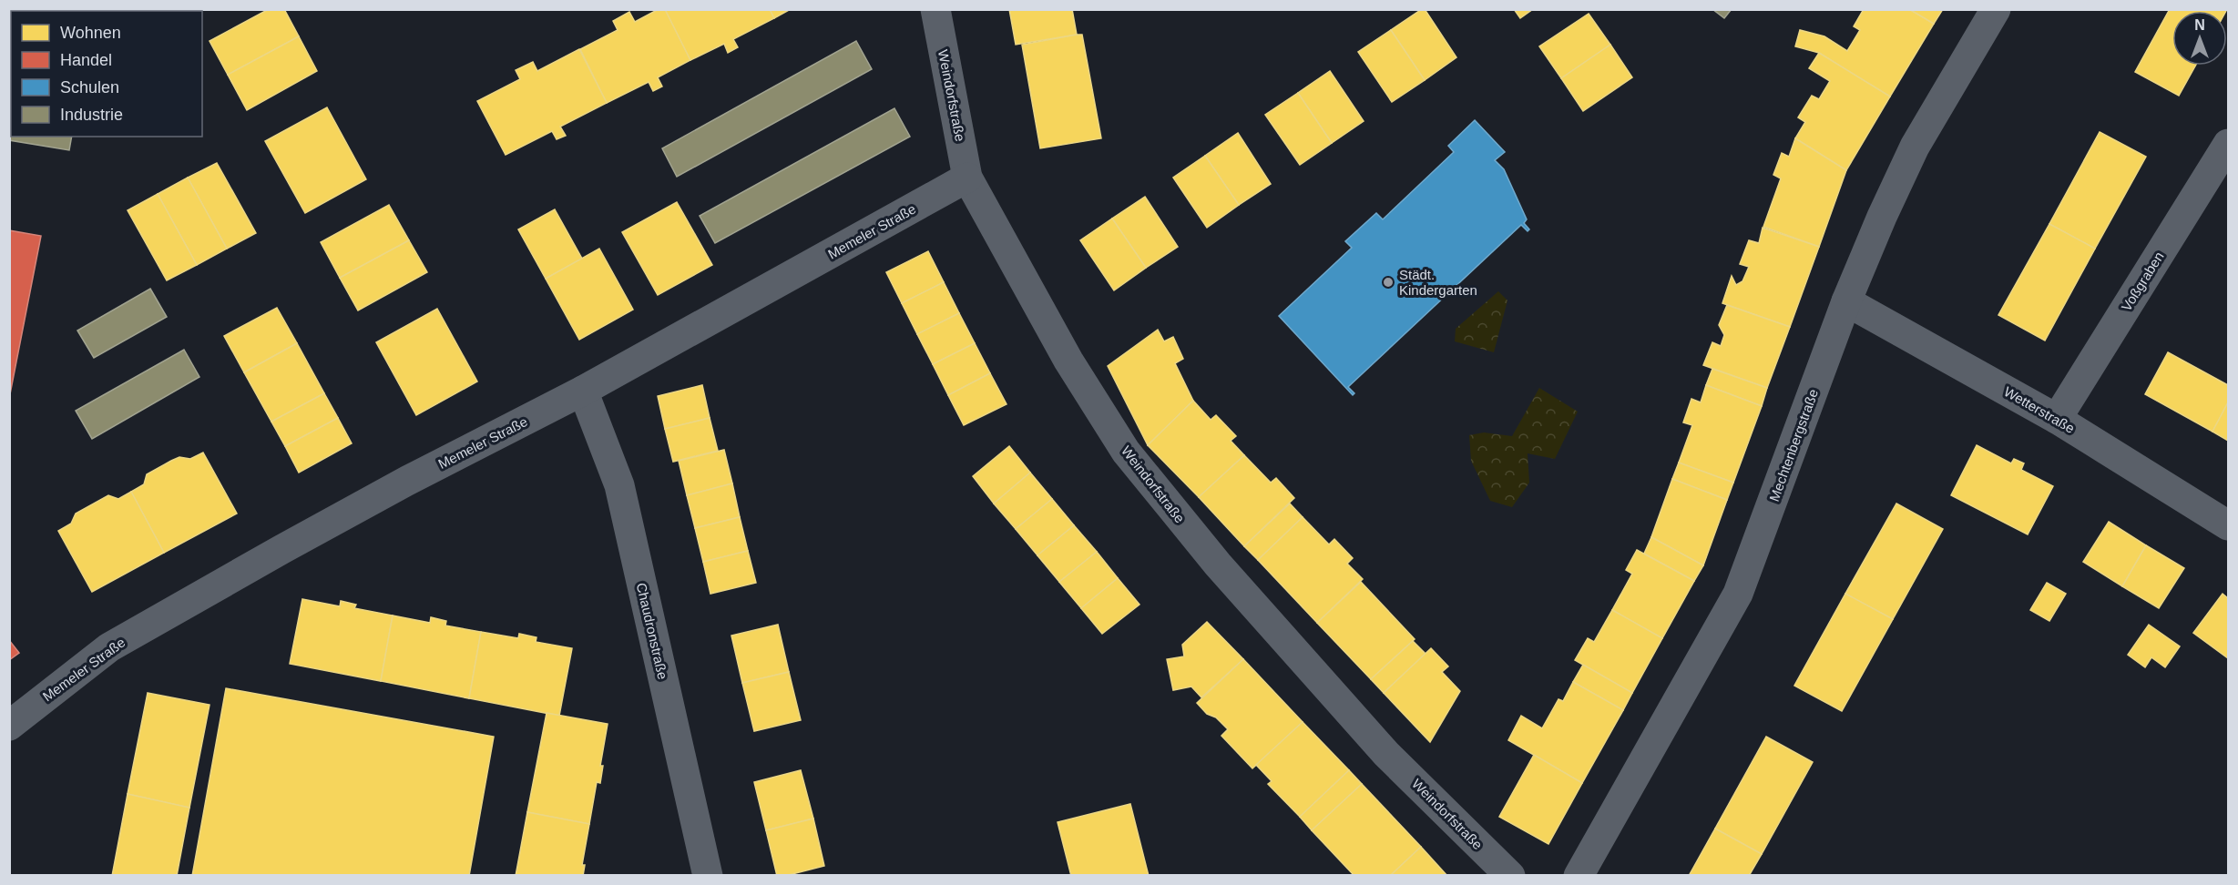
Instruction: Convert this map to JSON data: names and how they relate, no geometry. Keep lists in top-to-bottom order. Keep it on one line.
{"streets":{"street":["Weindorfstraße","Memeler Straße","Voßgraben","Wetterstraße","Mechtenbergstraße","Chaudronstraße"]},"crossings":[["Weindorfstraße","Memeler Straße"],["Memeler Straße","Chaudronstraße"],["Voßgraben","Wetterstraße"],["Wetterstraße","Mechtenbergstraße"]],"places":["Städt. Kindergarten"],"legend":["Wohnen","Handel","Schulen","Industrie"],"north":"top"}
